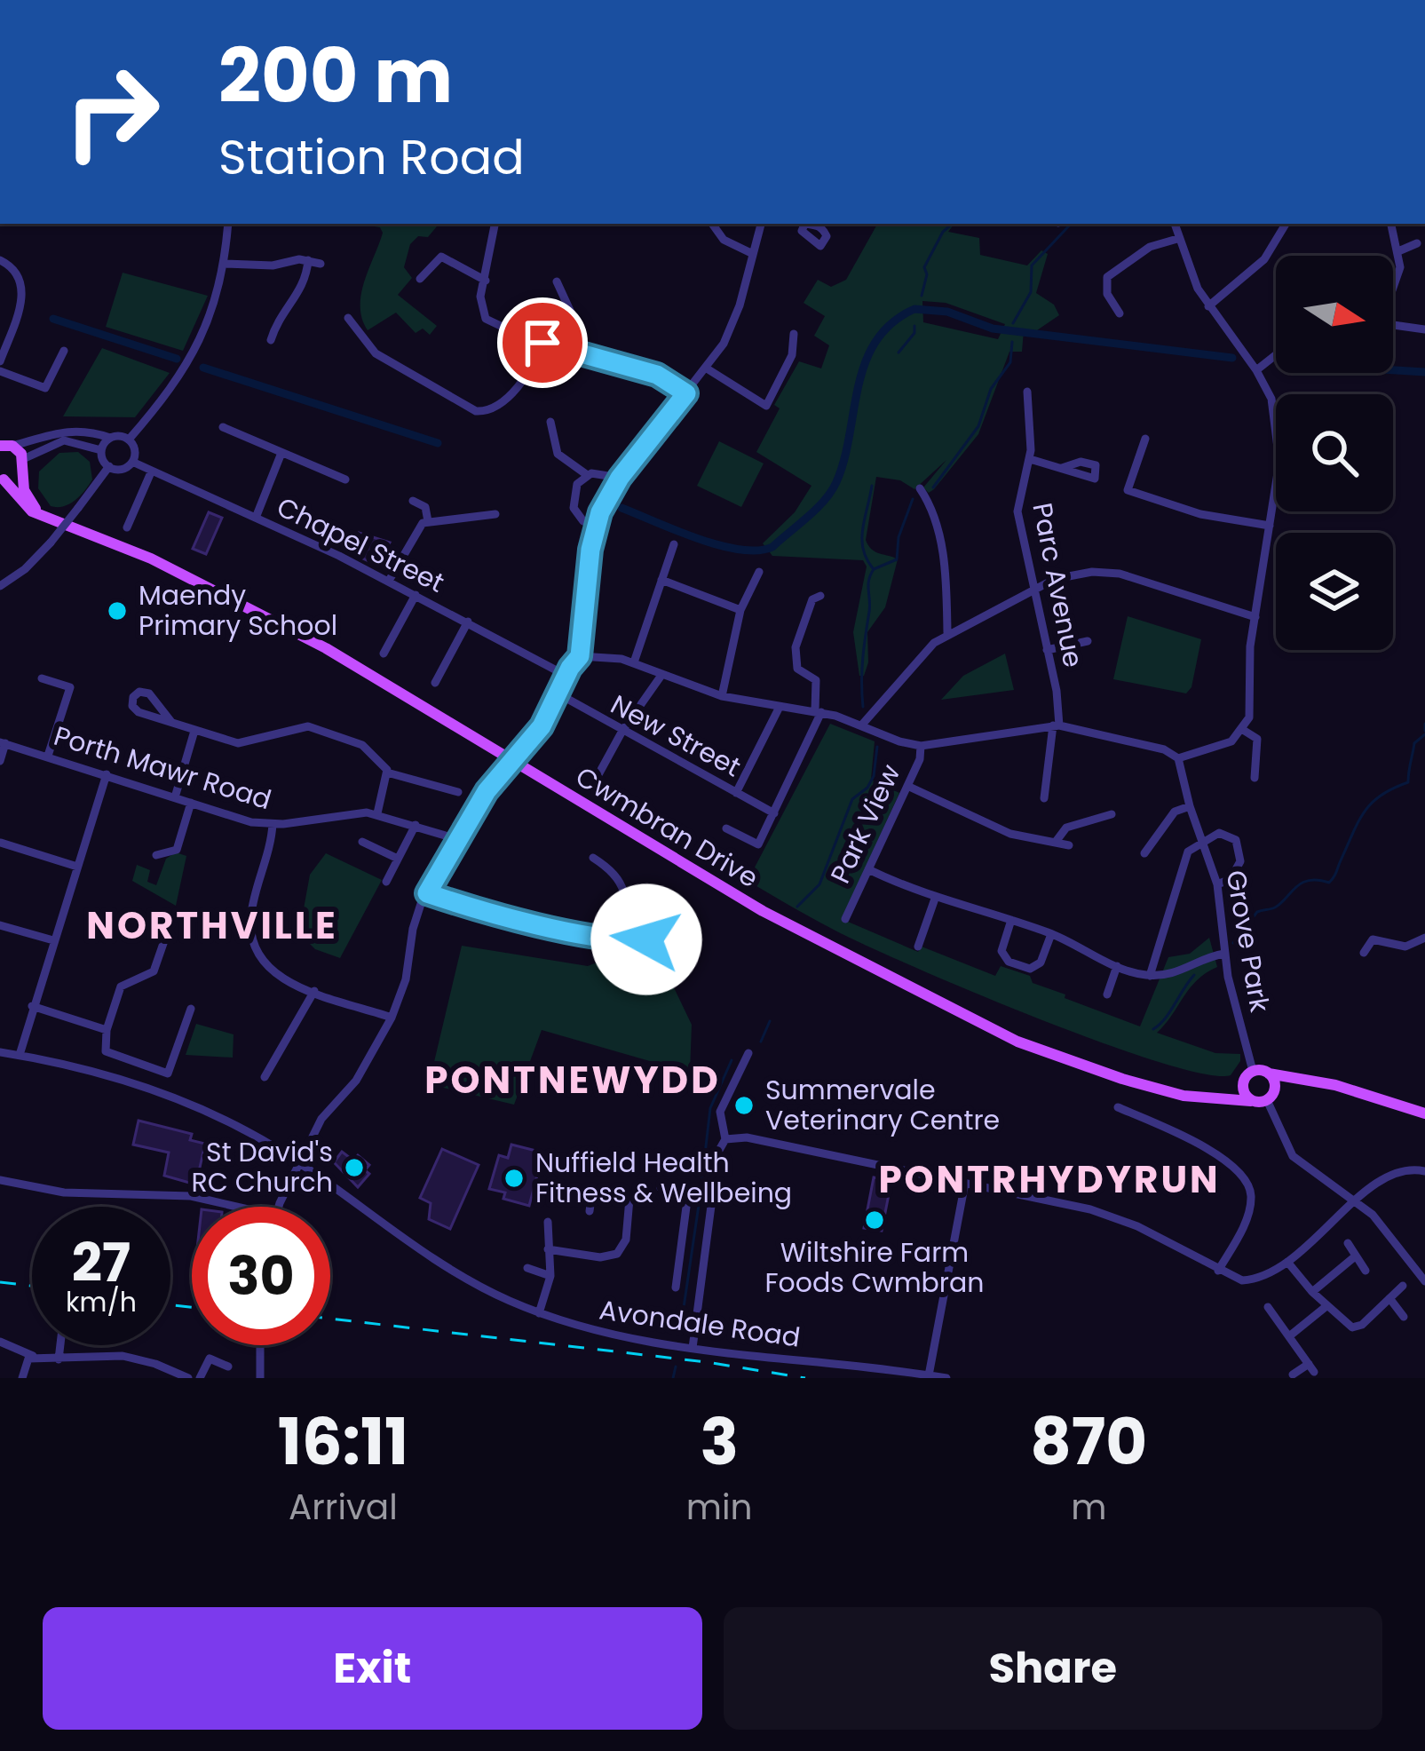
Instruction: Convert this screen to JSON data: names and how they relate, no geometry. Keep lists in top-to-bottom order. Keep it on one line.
{"streets":{"main road":["Cwmbran Drive"],"street":["Chapel Street","Parc Avenue","New Street","Porth Mawr Road","Park View","Grove Park","Avondale Road"]},"crossings":[["Chapel Street","Cwmbran Drive"],["Cwmbran Drive","Grove Park"]],"districts":["NORTHVILLE","PONTNEWYDD","PONTRHYDYRUN"],"places":["Maendy Primary School","Summervale Veterinary Centre","St David's RC Church","Nuffield Health Fitness & Wellbeing","Wiltshire Farm Foods Cwmbran"],"north":"right","page":{"turn":["200 m","Station Road"],"speed":"27 km/h","limit":"30","eta":["16:11","Arrival","3","min","870","m"],"buttons":["Exit","Share"]}}
